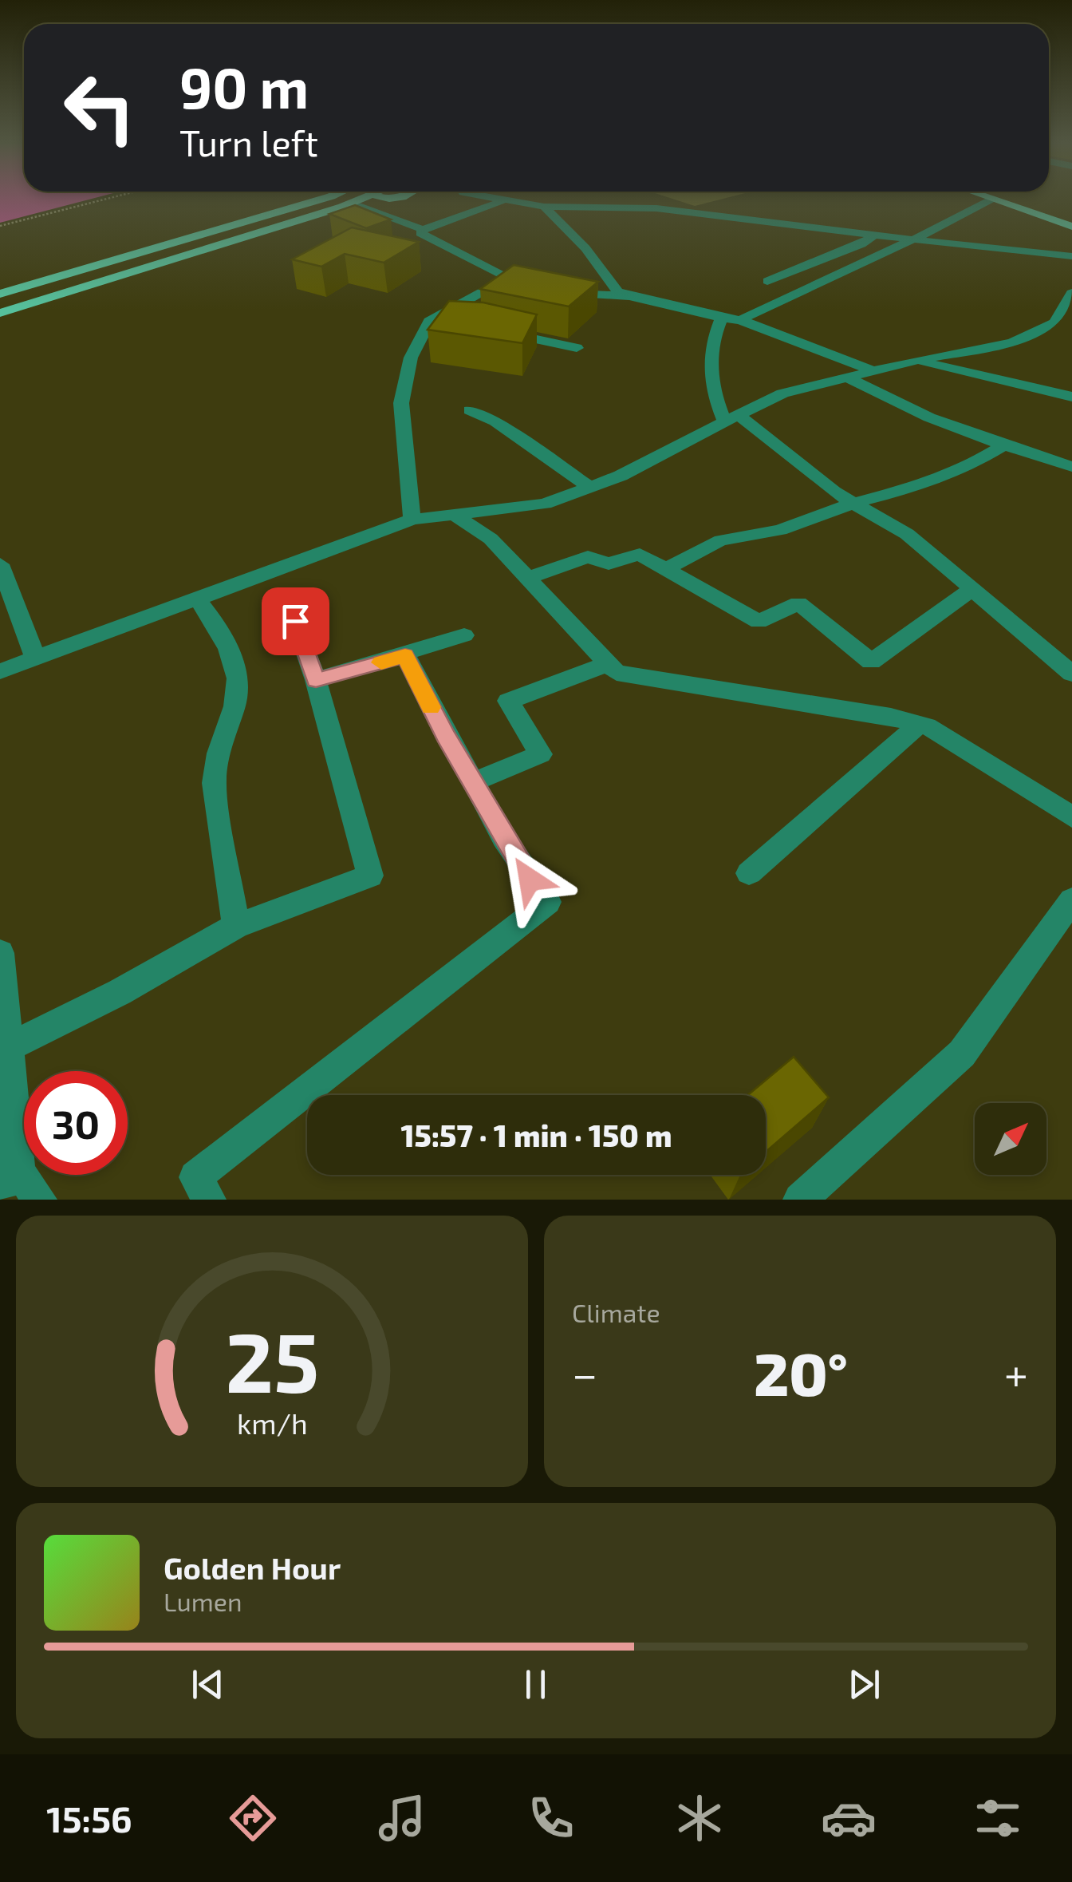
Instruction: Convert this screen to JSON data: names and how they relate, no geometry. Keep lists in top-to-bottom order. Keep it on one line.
{"north":"top right","page":{"turn":["90 m","Turn left"],"limit":"30","trip":"15:57 · 1 min · 150 m","tile":"Climate","heat":["−","20°","+"],"song":["Golden Hour","Lumen"],"tabs":"15:56","gauge":["25","km/h"]}}
